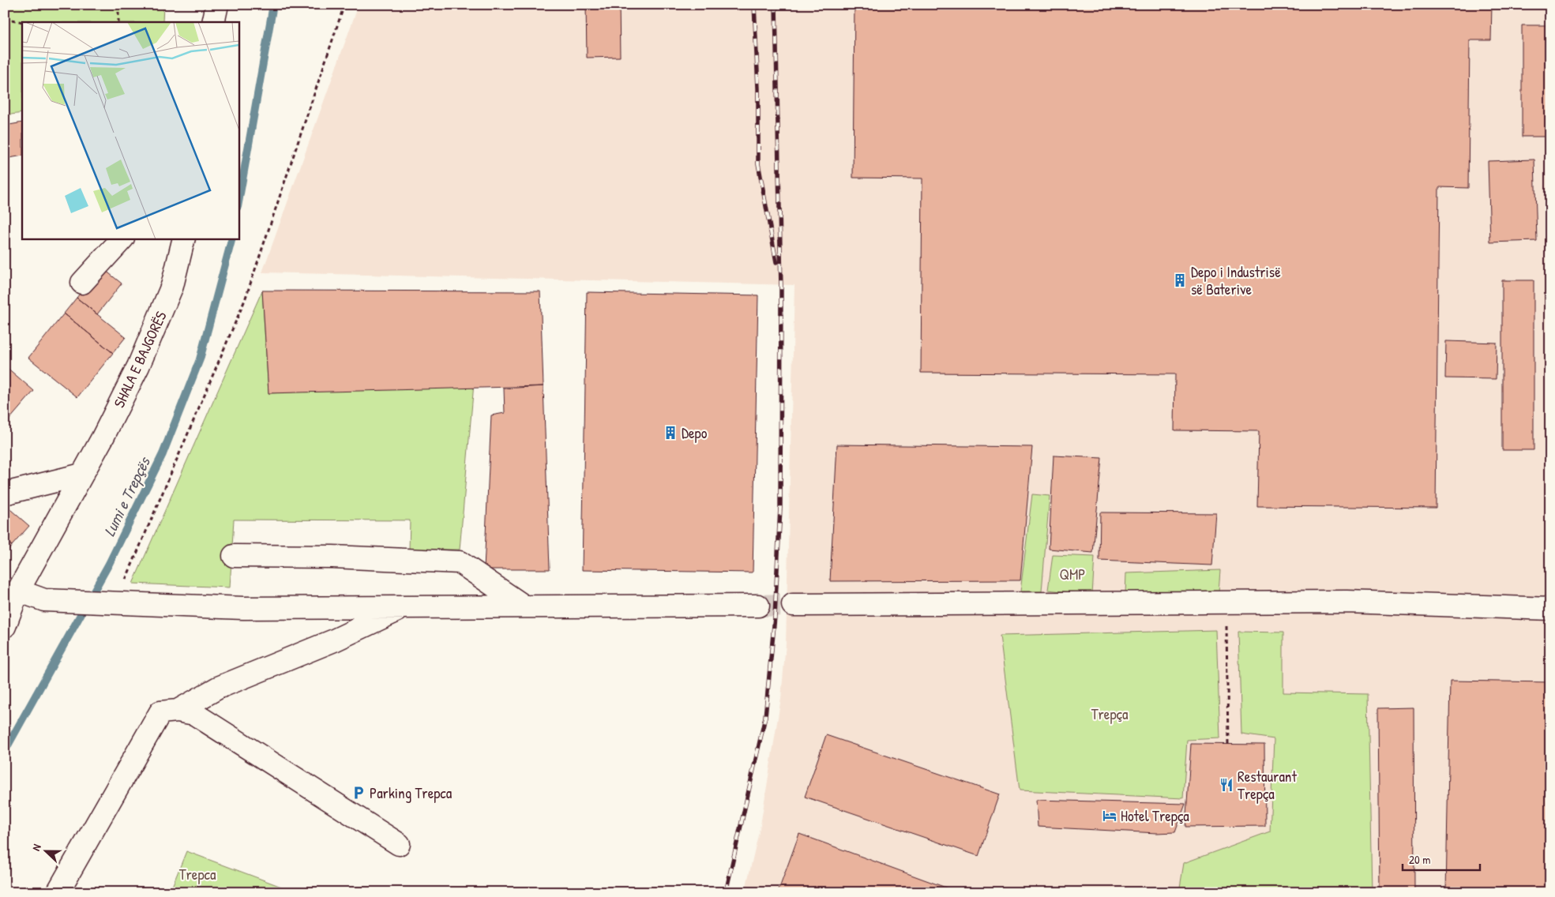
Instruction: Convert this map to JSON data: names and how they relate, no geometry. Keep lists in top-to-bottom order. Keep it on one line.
{"streets":{"main road":["SHALA E BAJGORËS"]},"water":["Lumi e Trepçës"],"parks":["QMP","Trepça","Trepca"],"places":{"building":["Depo i Industrisë së Baterive","Depo"],"restaurant":["Restaurant Trepça"],"parking":["Parking Trepca"],"hotel":["Hotel Trepça"]},"scale_bar":"20 m","north":"left"}
